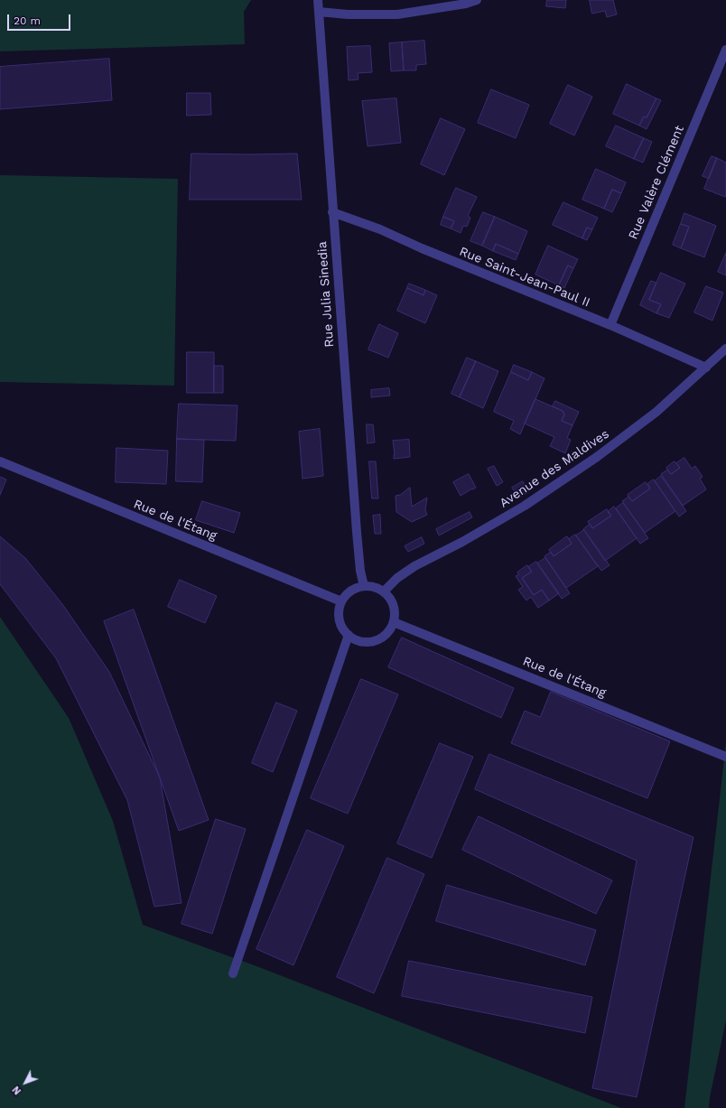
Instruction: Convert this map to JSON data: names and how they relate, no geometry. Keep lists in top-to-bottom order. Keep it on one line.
{"streets":{"street":["Rue Valère Clément","Rue Saint-Jean-Paul II","Rue Julia Sinedia","Avenue des Maldives","Rue de l'Étang"]},"crossings":[["Rue Valère Clément","Rue Saint-Jean-Paul II"],["Rue Saint-Jean-Paul II","Rue Julia Sinedia"],["Rue Saint-Jean-Paul II","Avenue des Maldives"],["Rue Julia Sinedia","Avenue des Maldives"],["Rue Julia Sinedia","Rue de l'Étang"],["Avenue des Maldives","Rue de l'Étang"]],"scale_bar":"20 m","north":"bottom left"}
